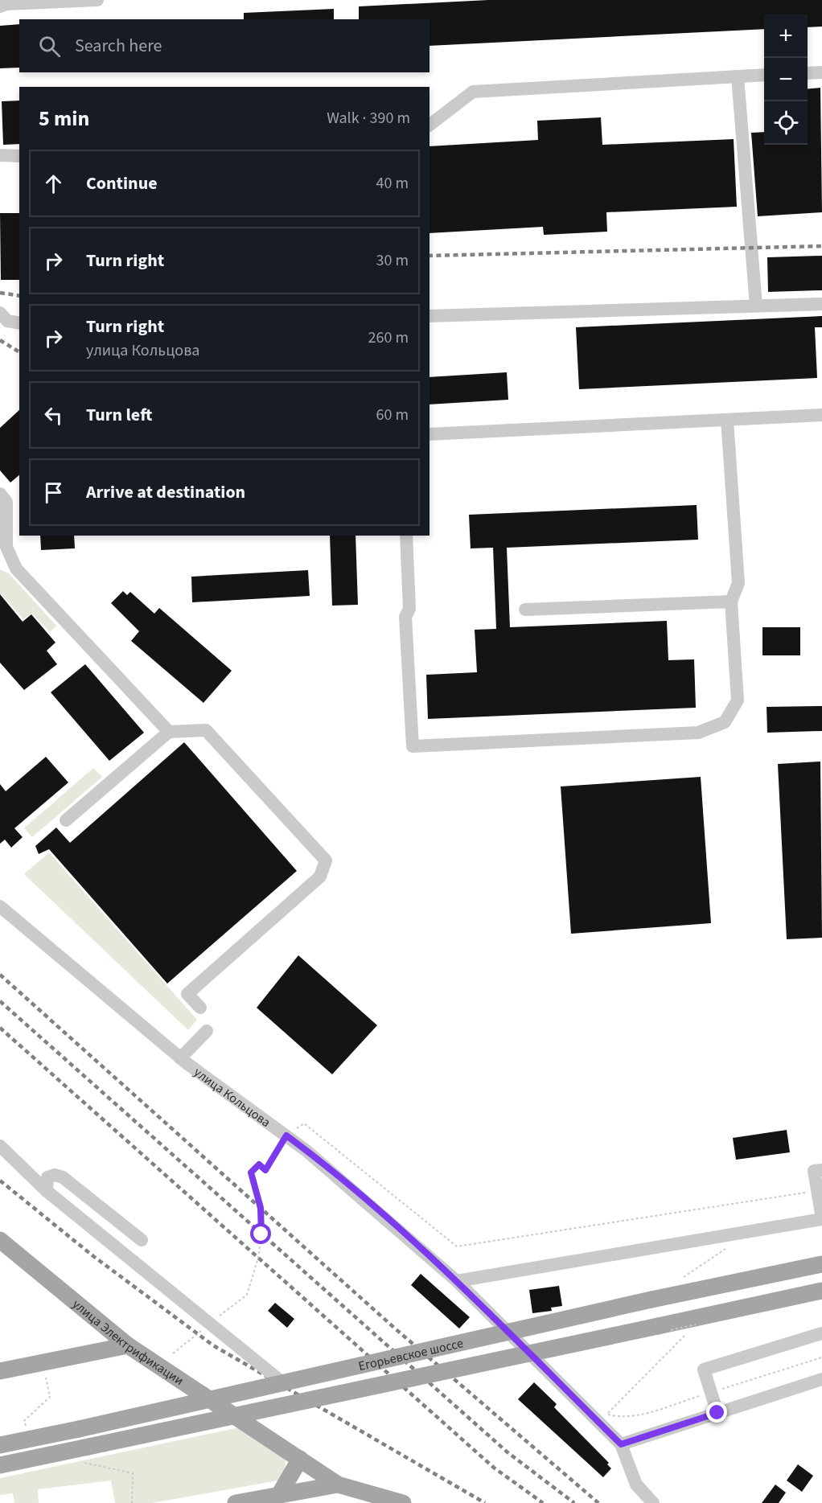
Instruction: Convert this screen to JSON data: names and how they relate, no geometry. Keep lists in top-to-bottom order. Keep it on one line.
{"streets":{"main road":["улица Электрификации","Егорьевское шоссе"],"street":["улица Кольцова"]},"page":{"map_buttons":["+","−"],"search":"Search here","heading":["5 min","Walk · 390 m"],"list":[["Continue","40 m"],["Turn right","30 m"],["Turn right","улица Кольцова","260 m"],["Turn left","60 m"],"Arrive at destination"]}}
